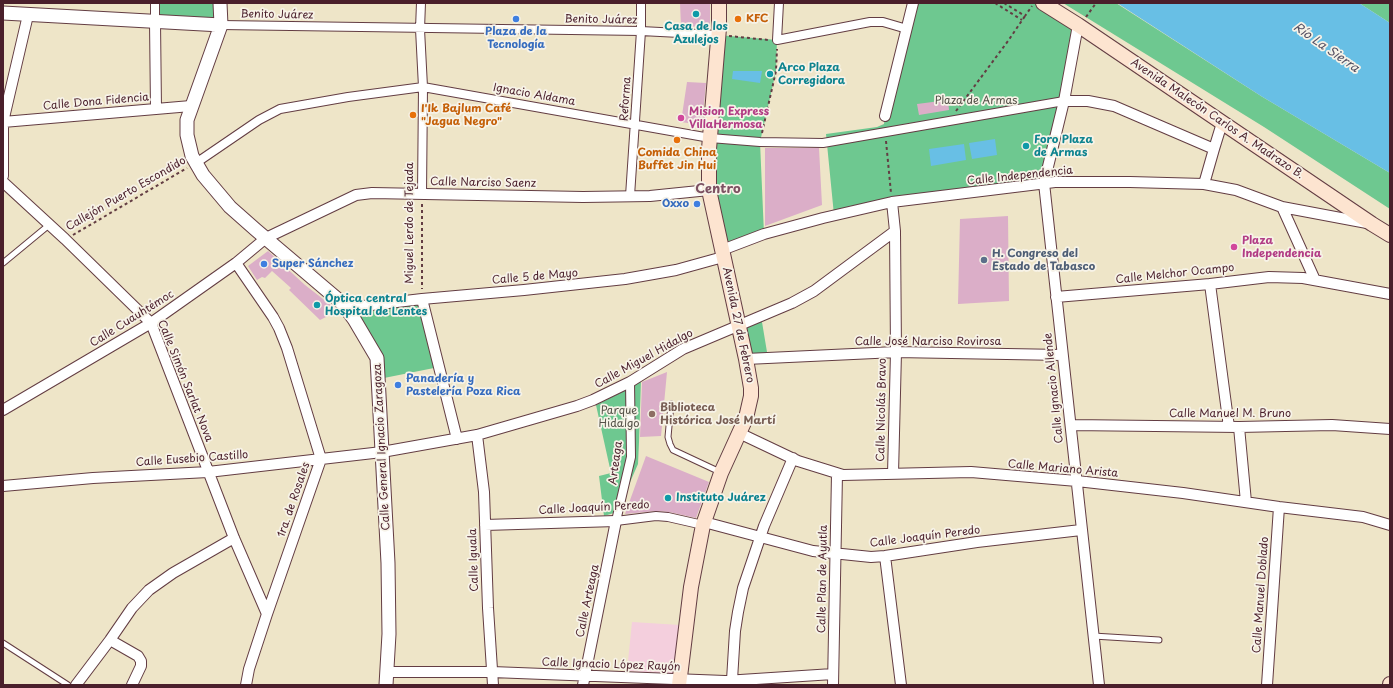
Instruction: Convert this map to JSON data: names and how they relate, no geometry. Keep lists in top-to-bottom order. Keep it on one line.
{"streets":{"main road":["Avenida Malecón Carlos A. Madrazo B.","Avenida 27 de Febrero"],"street":["Benito Juárez","Ignacio Aldama","Reforma","Calle Dona Fidencia","Calle Independencia","Calle Narciso Saenz","Miguel Lerdo de Tejada","Calle Melchor Ocampo","Calle 5 de Mayo","Calle Cuauhtémoc","Calle José Narciso Rovirosa","Calle Miguel Hidalgo","Calle Simón Sarlat Nova","Calle Ignacio Allende","Calle Nicolás Bravo","Calle Manuel M. Bruno","Calle General Ignacio Zaragoza","Calle Eusebio Castillo","Arteaga","Calle Mariano Arista","1ra. de Rosales","Calle Joaquín Peredo","Calle Iguala","Calle Plan de Ayutla","Calle Manuel Doblado","Calle Arteaga","Calle Ignacio López Rayón"],"path":["Callejón Puerto Escondido"]},"crossings":[["Benito Juárez","Reforma"],["Benito Juárez","Miguel Lerdo de Tejada"],["Benito Juárez","Avenida 27 de Febrero"],["Benito Juárez","Calle General Ignacio Zaragoza"],["Ignacio Aldama","Reforma"],["Ignacio Aldama","Callejón Puerto Escondido"],["Ignacio Aldama","Miguel Lerdo de Tejada"],["Ignacio Aldama","Avenida 27 de Febrero"],["Ignacio Aldama","Calle Ignacio Allende"],["Ignacio Aldama","Calle General Ignacio Zaragoza"],["Reforma","Calle Narciso Saenz"],["Calle Dona Fidencia","Calle General Ignacio Zaragoza"],["Avenida Malecón Carlos A. Madrazo B.","Calle Independencia"],["Avenida Malecón Carlos A. Madrazo B.","Calle Ignacio Allende"],["Calle Independencia","Calle 5 de Mayo"],["Calle Independencia","Avenida 27 de Febrero"],["Calle Independencia","Calle Ignacio Allende"],["Calle Independencia","Calle Nicolás Bravo"],["Calle Narciso Saenz","Miguel Lerdo de Tejada"],["Calle Narciso Saenz","Calle Cuauhtémoc"],["Calle Narciso Saenz","Avenida 27 de Febrero"],["Calle Narciso Saenz","Calle General Ignacio Zaragoza"],["Callejón Puerto Escondido","Calle Simón Sarlat Nova"],["Callejón Puerto Escondido","Calle General Ignacio Zaragoza"],["Miguel Lerdo de Tejada","Calle 5 de Mayo"],["Miguel Lerdo de Tejada","Calle Miguel Hidalgo"],["Calle Melchor Ocampo","Calle Ignacio Allende"],["Calle 5 de Mayo","Avenida 27 de Febrero"],["Calle 5 de Mayo","Calle General Ignacio Zaragoza"],["Calle Cuauhtémoc","Calle Simón Sarlat Nova"],["Calle Cuauhtémoc","Calle General Ignacio Zaragoza"],["Calle Cuauhtémoc","1ra. de Rosales"],["Avenida 27 de Febrero","Calle José Narciso Rovirosa"],["Avenida 27 de Febrero","Calle Miguel Hidalgo"],["Avenida 27 de Febrero","Calle Mariano Arista"],["Avenida 27 de Febrero","Calle Joaquín Peredo"],["Avenida 27 de Febrero","Calle Ignacio López Rayón"],["Calle José Narciso Rovirosa","Calle Ignacio Allende"],["Calle José Narciso Rovirosa","Calle Nicolás Bravo"],["Calle Miguel Hidalgo","Calle Nicolás Bravo"],["Calle Miguel Hidalgo","Calle General Ignacio Zaragoza"],["Calle Miguel Hidalgo","Calle Eusebio Castillo"],["Calle Miguel Hidalgo","Arteaga"],["Calle Miguel Hidalgo","Calle Iguala"],["Calle Simón Sarlat Nova","Calle Eusebio Castillo"],["Calle Simón Sarlat Nova","1ra. de Rosales"],["Calle Ignacio Allende","Calle Manuel M. Bruno"],["Calle Ignacio Allende","Calle Mariano Arista"],["Calle Ignacio Allende","Calle Joaquín Peredo"],["Calle Nicolás Bravo","Calle Mariano Arista"],["Calle General Ignacio Zaragoza","Calle Eusebio Castillo"],["Calle General Ignacio Zaragoza","Calle Ignacio López Rayón"],["Calle Eusebio Castillo","1ra. de Rosales"],["Arteaga","Calle Joaquín Peredo"],["Arteaga","Calle Arteaga"],["Calle Mariano Arista","Calle Plan de Ayutla"],["Calle Mariano Arista","Calle Manuel Doblado"],["Calle Joaquín Peredo","Calle Iguala"],["Calle Joaquín Peredo","Calle Plan de Ayutla"],["Calle Joaquín Peredo","Calle Arteaga"],["Calle Iguala","Calle Ignacio López Rayón"],["Calle Plan de Ayutla","Calle Ignacio López Rayón"],["Calle Arteaga","Calle Ignacio López Rayón"]],"districts":["Centro"],"water":["Río La Sierra"],"parks":["Plaza de Armas","Parque Hidalgo"],"places":["Casa de los Azulejos","Plaza de la Tecnología","KFC","Arco Plaza Corregidora","I'Ik Bajlum Café \"Jagua Negro\"","Mision Express VillaHermosa","Comida China Buffet Jin Hui","Foro Plaza de Armas","Oxxo","Plaza Independencia","H. Congreso del Estado de Tabasco","Super Sánchez","Óptica central Hospital de Lentes","Panadería y Pastelería Poza Rica","Biblioteca Histórica José Martí","Instituto Juárez"]}
